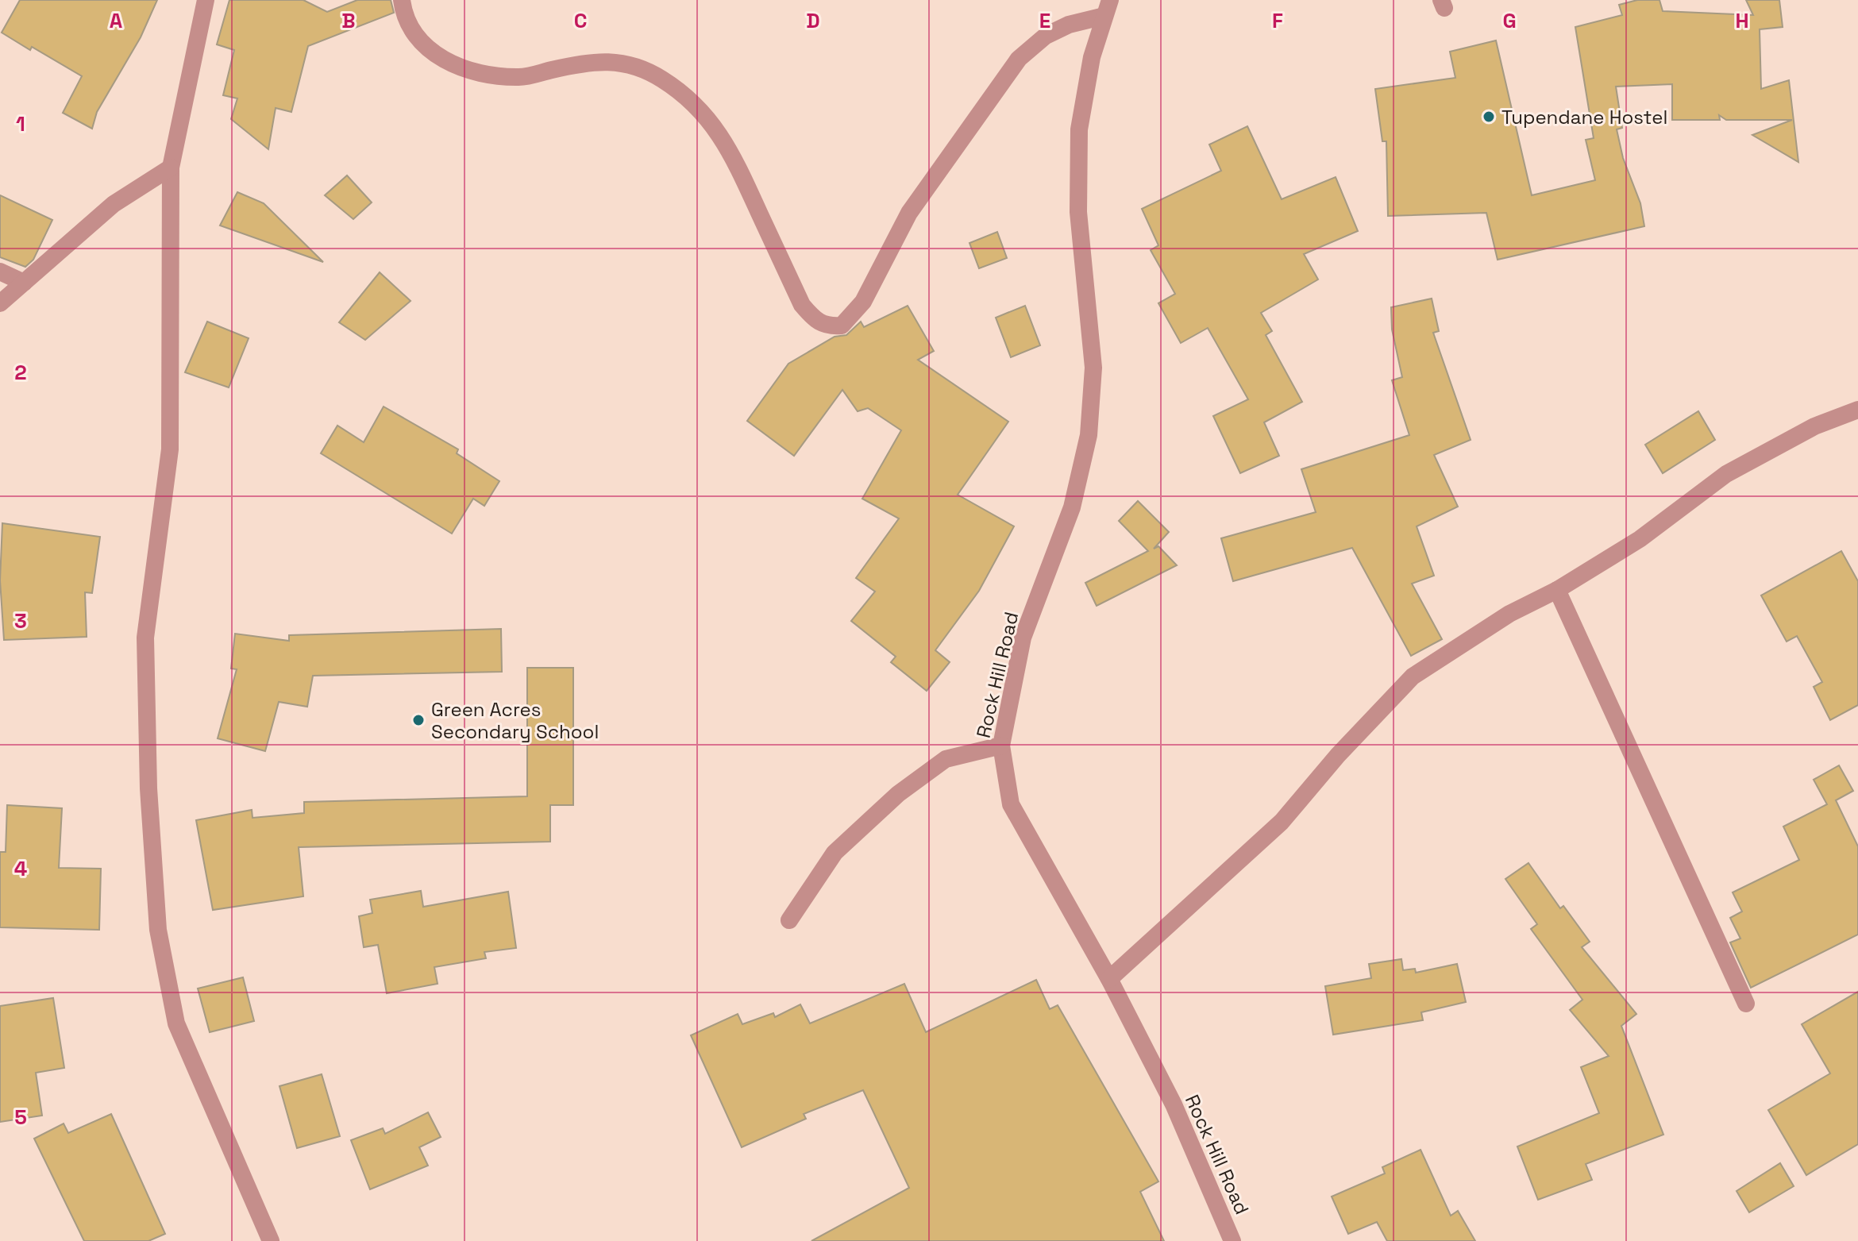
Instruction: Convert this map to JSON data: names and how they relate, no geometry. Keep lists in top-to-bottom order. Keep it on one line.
{"streets":{"street":["Rock Hill Road"]},"places":["Tupendane Hostel","Green Acres Secondary School"],"grid":{"columns":["A","B","C","D","E","F","G","H"],"rows":["1","2","3","4","5"]}}
